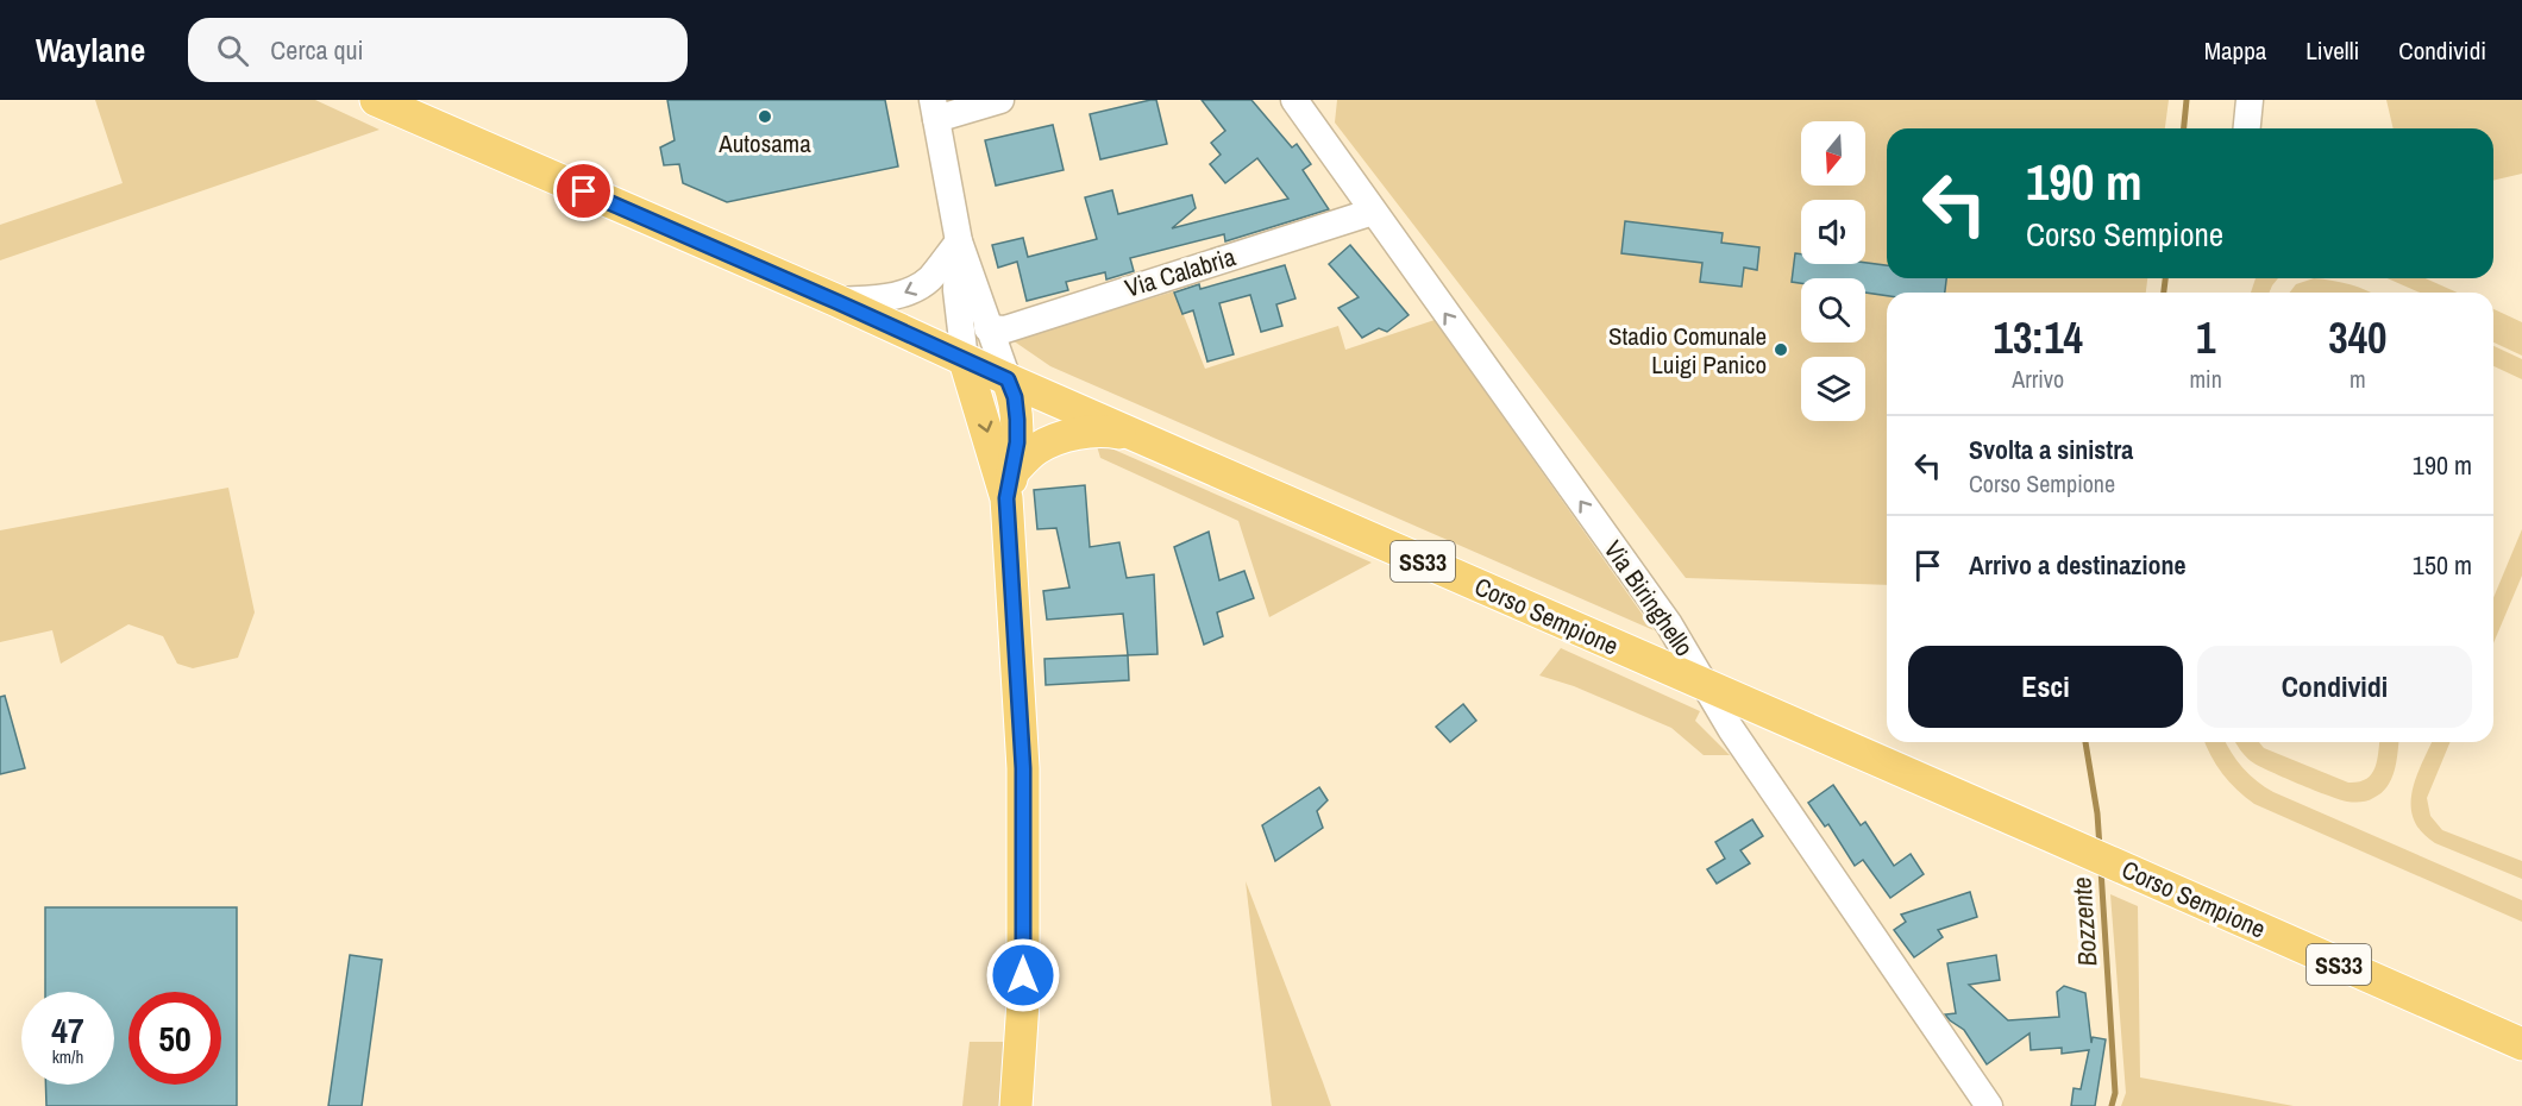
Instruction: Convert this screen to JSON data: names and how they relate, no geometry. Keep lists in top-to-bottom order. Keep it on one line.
{"streets":{"main road":["SS33","Corso Sempione"],"street":["Via Calabria","Via Biringhello"]},"crossings":[["Via Calabria","Via Biringhello"],["Via Biringhello","Corso Sempione"]],"one_way":["Via Biringhello"],"water":["Bozzente"],"places":["Autosama","Stadio Comunale Luigi Panico"],"north":"bottom","page":{"header":"Waylane","search":"Cerca qui","nav":["Mappa","Livelli","Condividi"],"turn":["190 m","Corso Sempione"],"eta":["13:14","Arrivo","1","min","340","m"],"list":[{"name":"Svolta a sinistra","note":"Corso Sempione","value":"190 m"},{"name":"Arrivo a destinazione","value":"150 m"}],"buttons":["Esci","Condividi"],"speed":"47 km/h","limit":"50"}}
